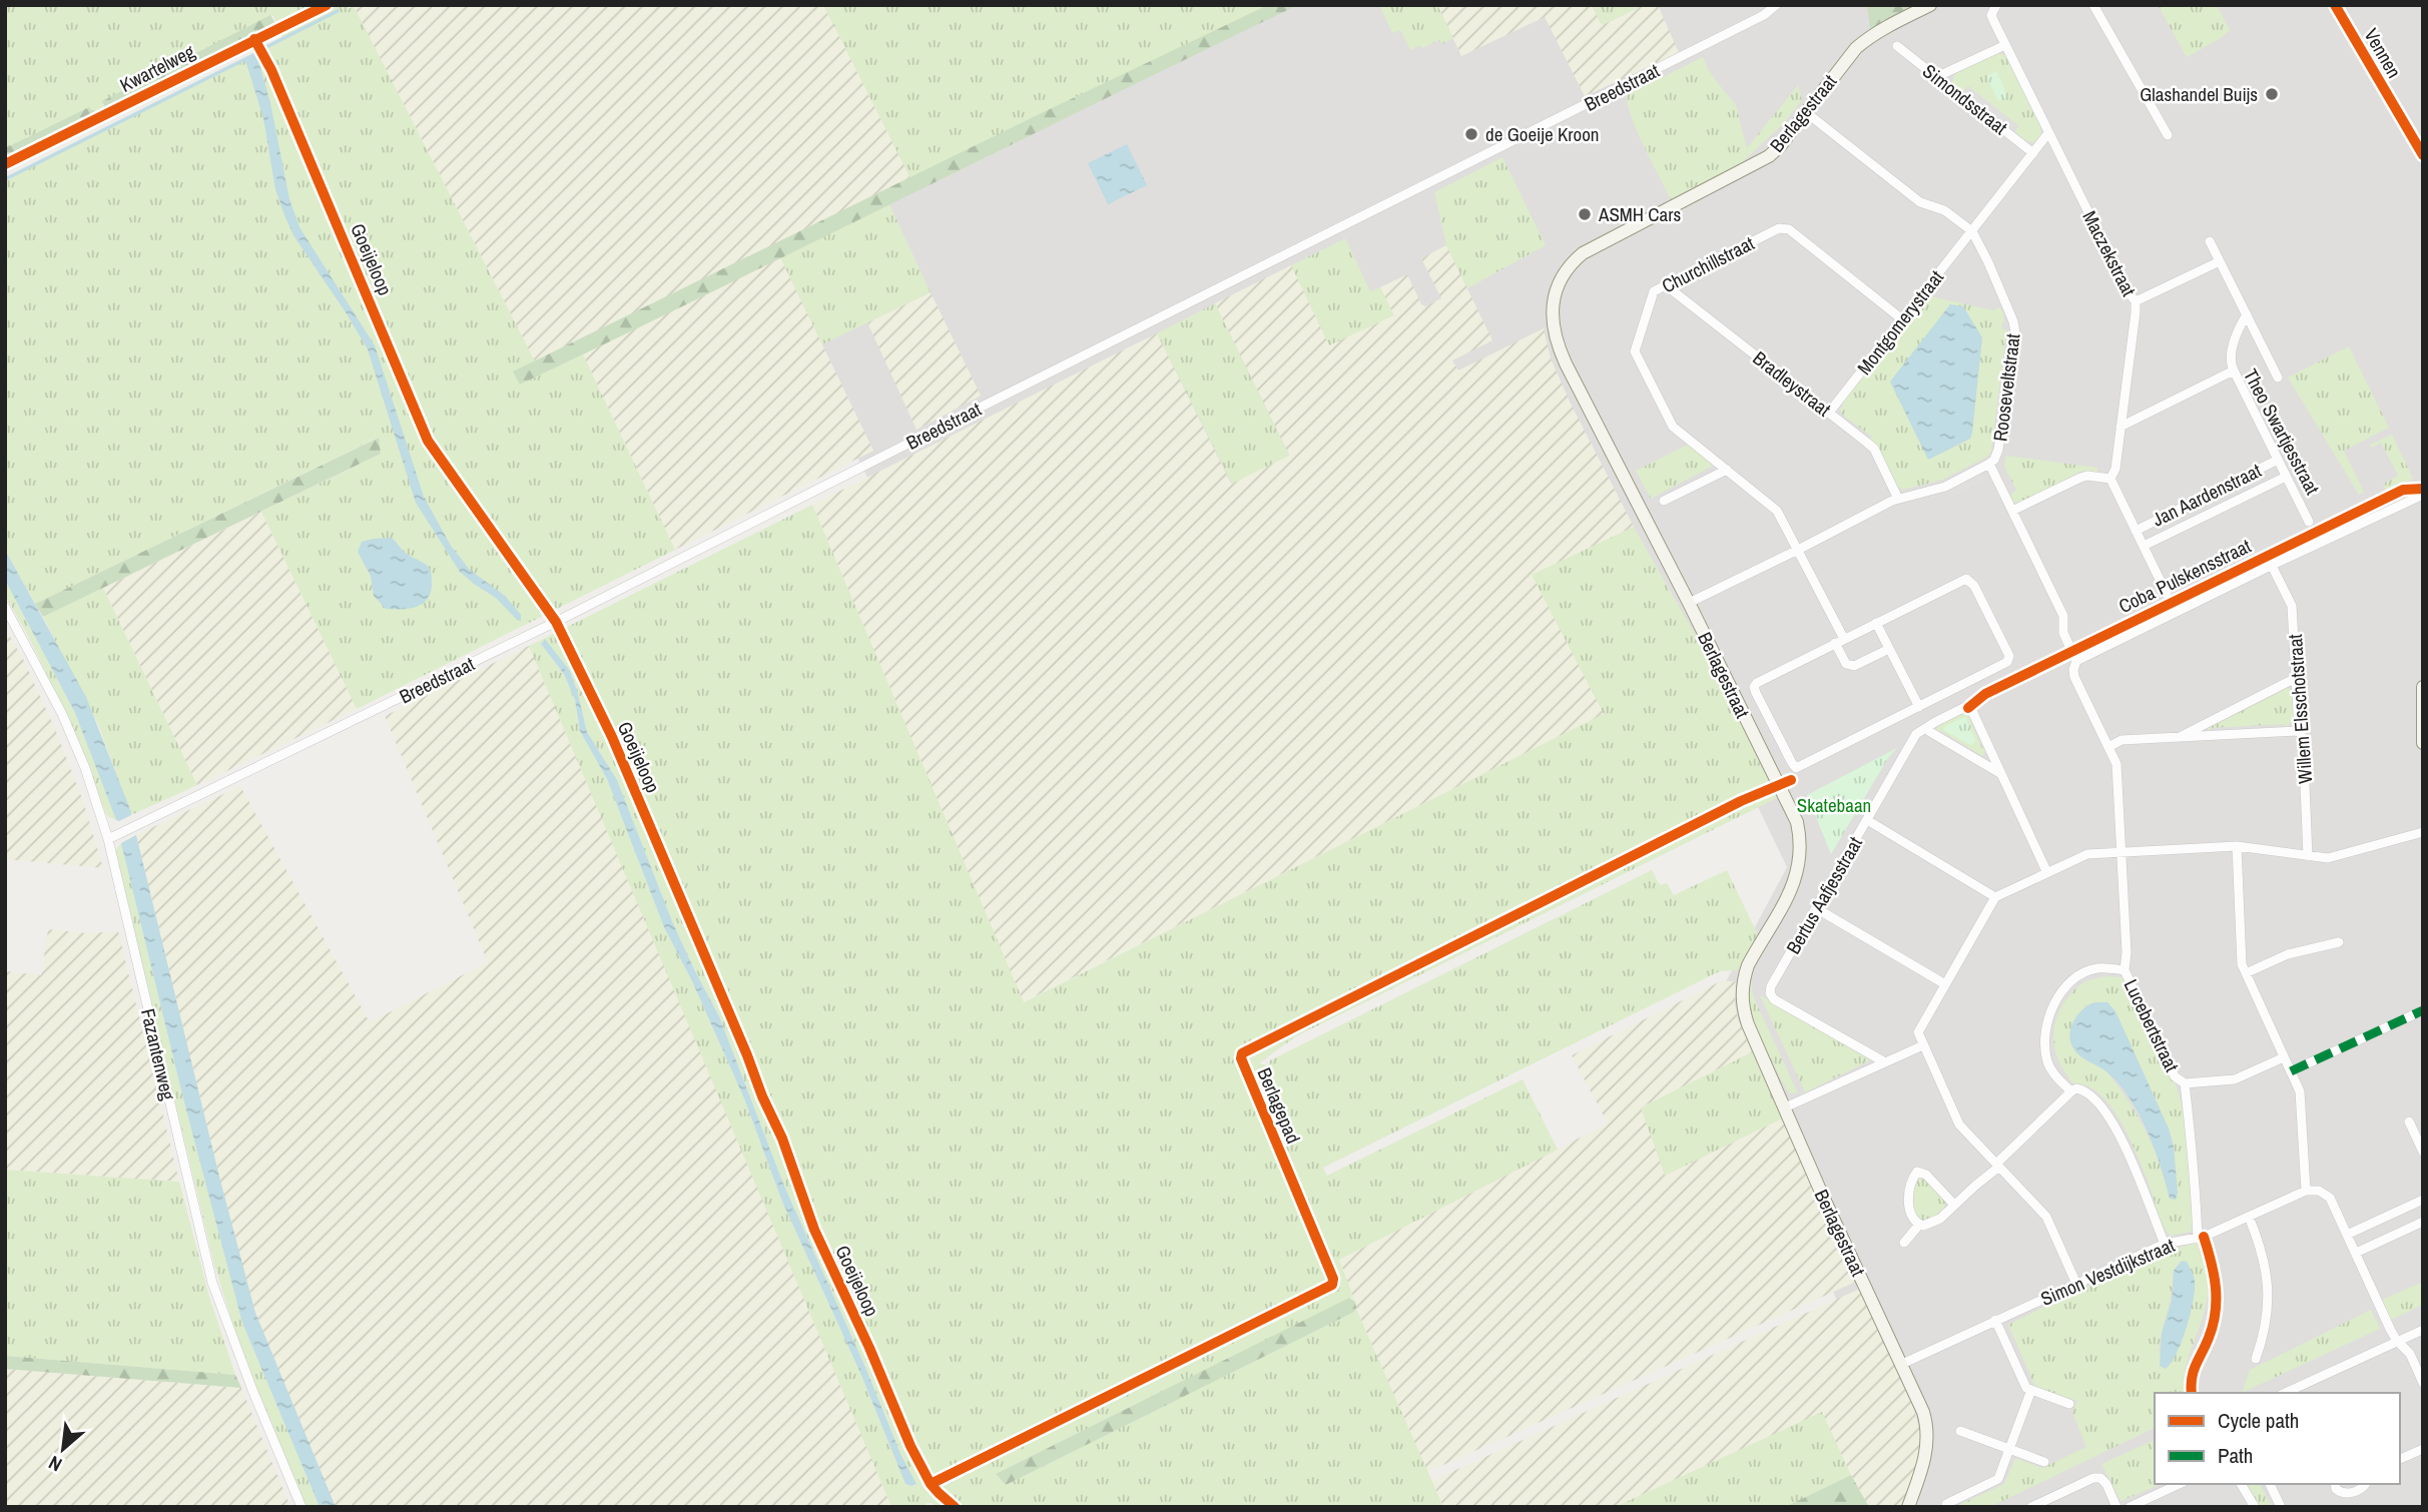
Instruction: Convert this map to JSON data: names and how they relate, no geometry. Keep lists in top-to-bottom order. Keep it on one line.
{"streets":{"street":["Vennen","Kwartelweg","Breedstraat","Simondsstraat","Berlagestraat","Maczekstraat","Churchillstraat","Montgomerystraat","Bradleystraat","Rooseveltstraat","Theo Swartjesstraat","Jan Aardenstraat","Willem Elsschotstraat","Bertus Aafjesstraat","Lucebertstraat","Fazantenweg","Simon Vestdijkstraat"],"cycle path":["Goeijeloop","Coba Pulskensstraat","Berlagepad"]},"crossings":[["Breedstraat","Fazantenweg"],["Berlagestraat","Rooseveltstraat"],["Berlagestraat","Simon Vestdijkstraat"],["Maczekstraat","Theo Swartjesstraat"],["Churchillstraat","Montgomerystraat"],["Churchillstraat","Bradleystraat"],["Churchillstraat","Rooseveltstraat"],["Montgomerystraat","Bradleystraat"],["Montgomerystraat","Rooseveltstraat"],["Bradleystraat","Rooseveltstraat"],["Rooseveltstraat","Lucebertstraat"],["Theo Swartjesstraat","Jan Aardenstraat"],["Lucebertstraat","Simon Vestdijkstraat"]],"parks":["Skatebaan"],"places":["Glashandel Buijs","de Goeije Kroon","ASMH Cars"],"legend":["Cycle path","Path"],"north":"bottom left"}
